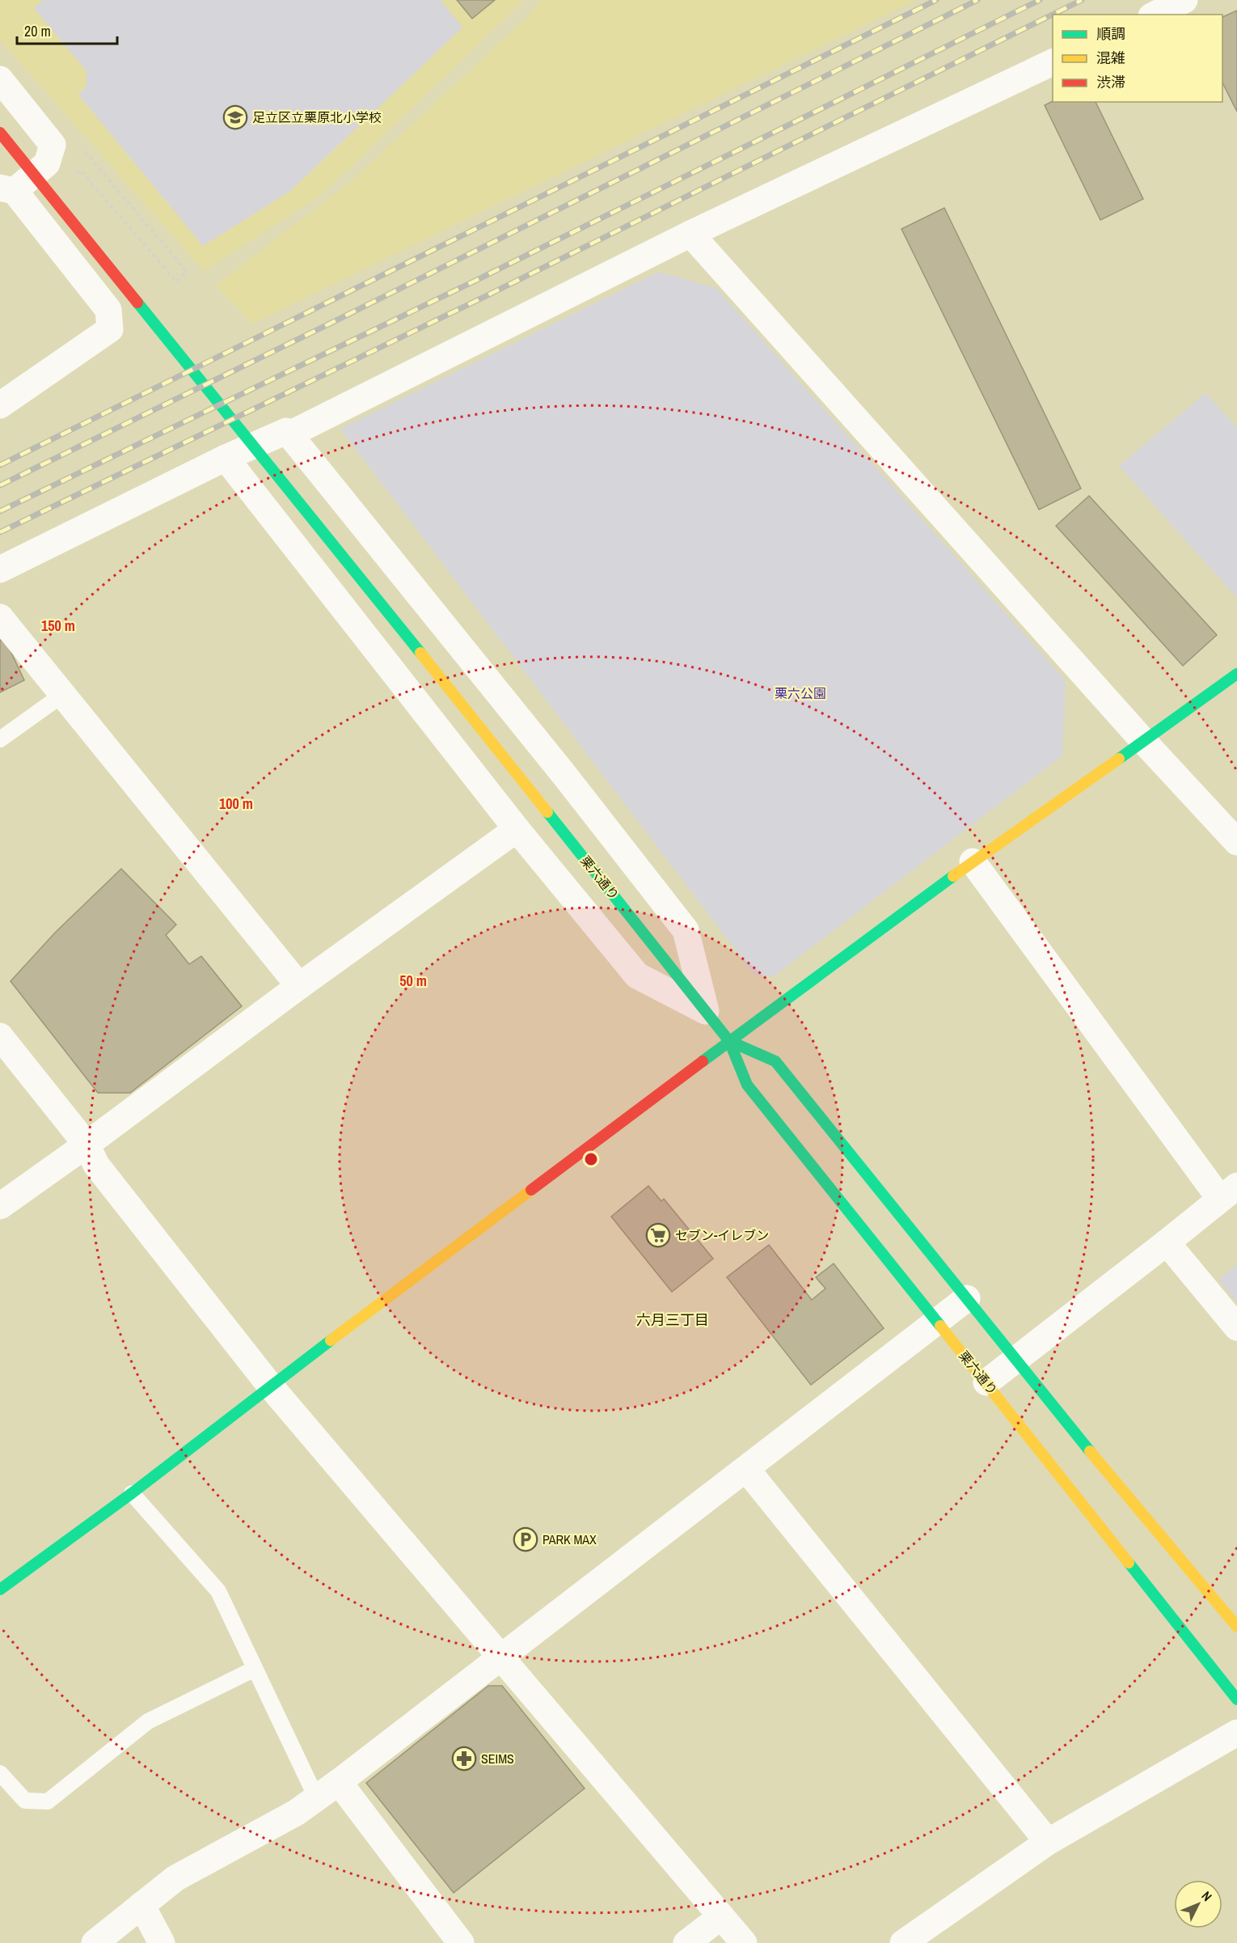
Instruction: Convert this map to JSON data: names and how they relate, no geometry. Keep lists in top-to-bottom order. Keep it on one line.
{"streets":{"street":["栗六通り"]},"districts":["六月三丁目"],"parks":["栗六公園"],"places":{"school or university":["足立区立栗原北小学校"],"supermarket":["セブン-イレブン"],"parking":["PARK MAX"],"pharmacy":["SEIMS"]},"legend":["順調","混雑","渋滞"],"scale_bar":"20 m","north":"top right","rings":["150 m","100 m","50 m"]}
